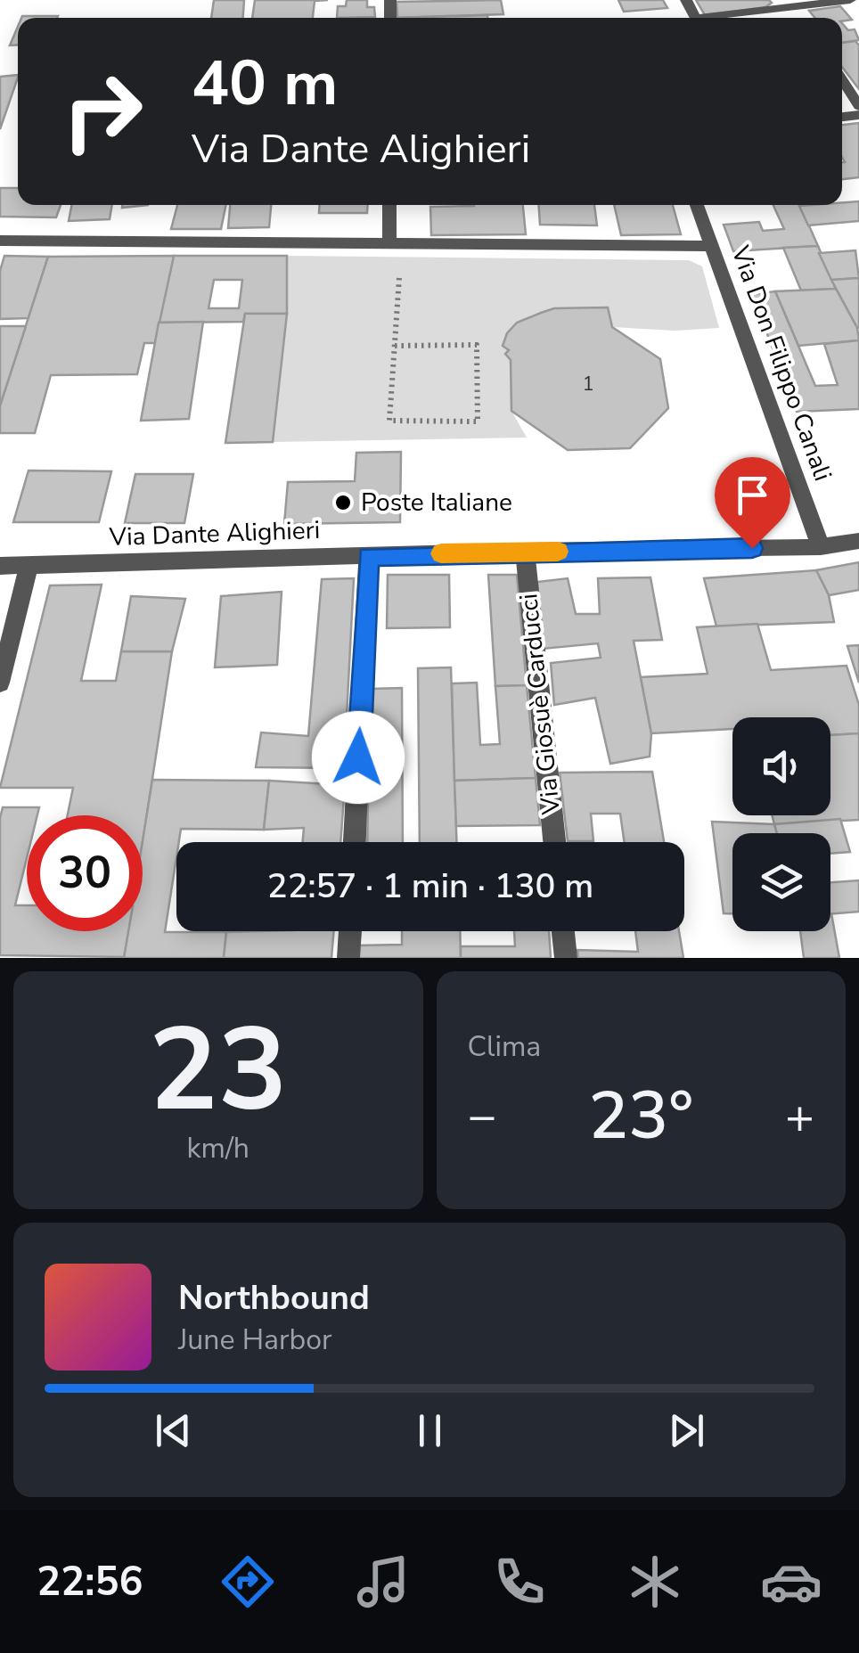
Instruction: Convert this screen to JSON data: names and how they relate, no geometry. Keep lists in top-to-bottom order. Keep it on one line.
{"streets":{"street":["Via Don Filippo Canali","Via Dante Alighieri","Via Giosuè Carducci"]},"crossings":[["Via Don Filippo Canali","Via Dante Alighieri"],["Via Dante Alighieri","Via Giosuè Carducci"]],"places":["Poste Italiane"],"house_numbers":["1"],"page":{"turn":["40 m","Via Dante Alighieri"],"limit":"30","trip":"22:57 · 1 min · 130 m","tile":[["23","km/h"],"Clima"],"heat":["−","23°","+"],"song":["Northbound","June Harbor"],"tabs":"22:56"}}
